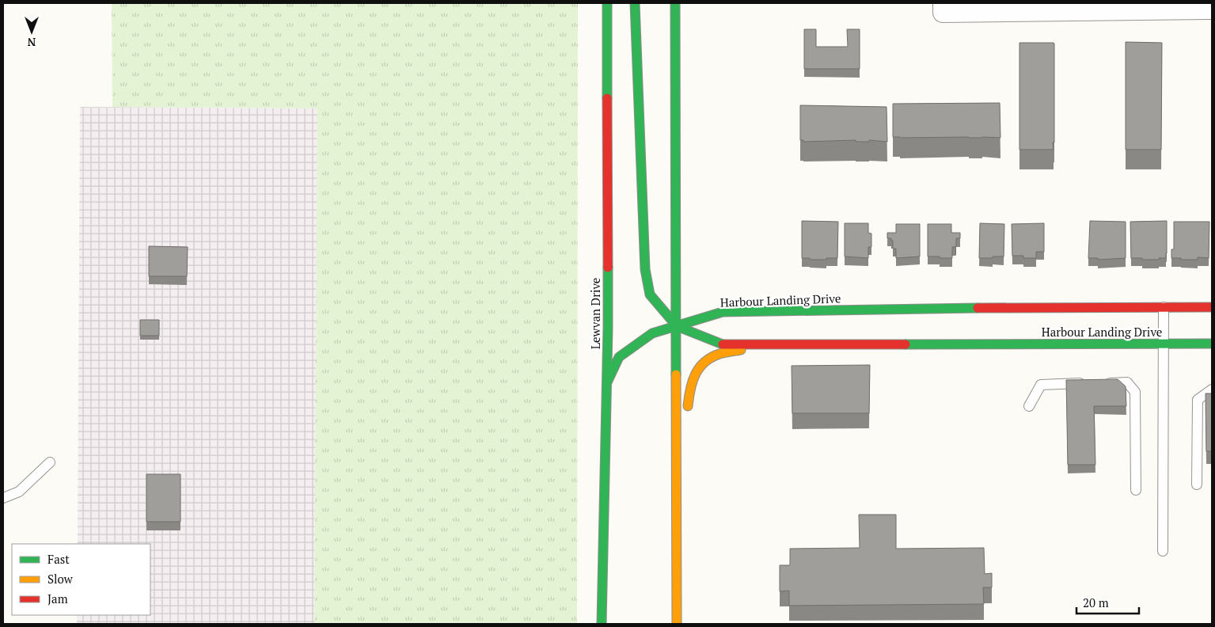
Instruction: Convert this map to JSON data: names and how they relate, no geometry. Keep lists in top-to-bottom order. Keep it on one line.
{"streets":{"main road":["Harbour Landing Drive","Lewvan Drive"]},"legend":["Fast","Slow","Jam"],"scale_bar":"20 m","north":"bottom"}
